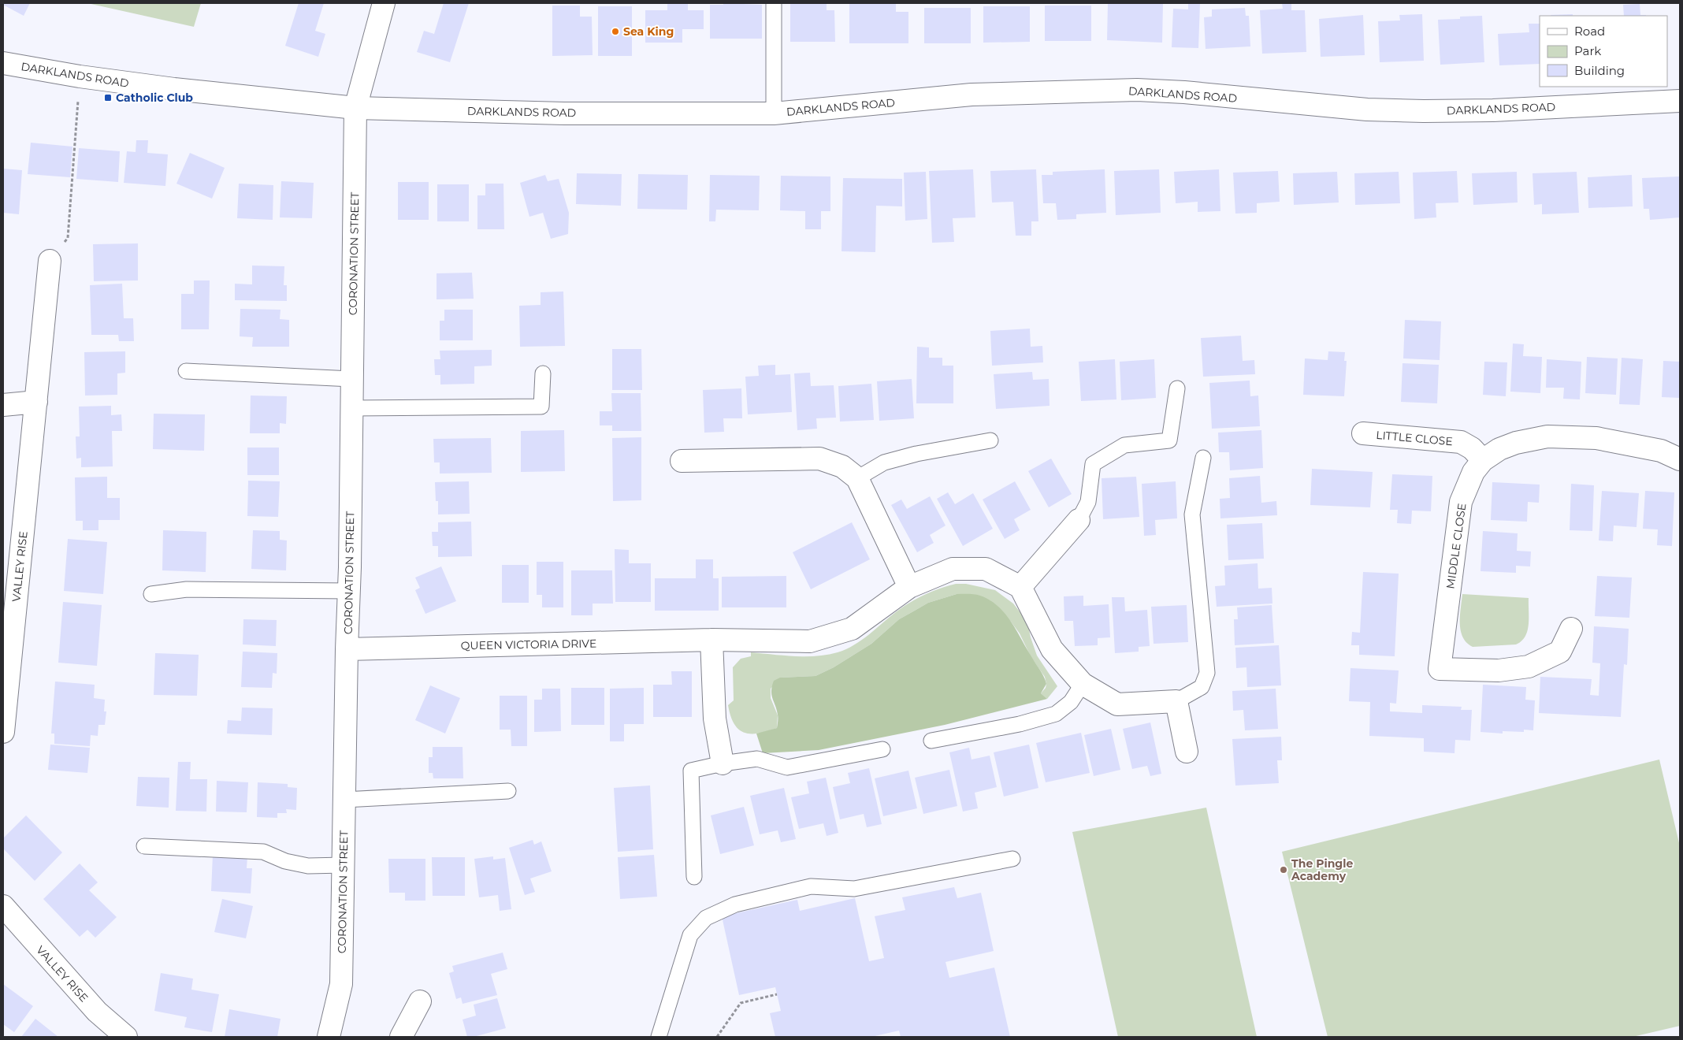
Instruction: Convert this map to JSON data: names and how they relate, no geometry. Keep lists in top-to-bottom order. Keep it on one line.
{"streets":{"street":["DARKLANDS ROAD","CORONATION STREET","LITTLE CLOSE","MIDDLE CLOSE","VALLEY RISE","QUEEN VICTORIA DRIVE"]},"crossings":[["DARKLANDS ROAD","CORONATION STREET"],["CORONATION STREET","QUEEN VICTORIA DRIVE"],["LITTLE CLOSE","MIDDLE CLOSE"]],"places":{"other":["Sea King","The Pingle Academy"],"transit":["Catholic Club"]},"legend":["Road","Park","Building"]}
